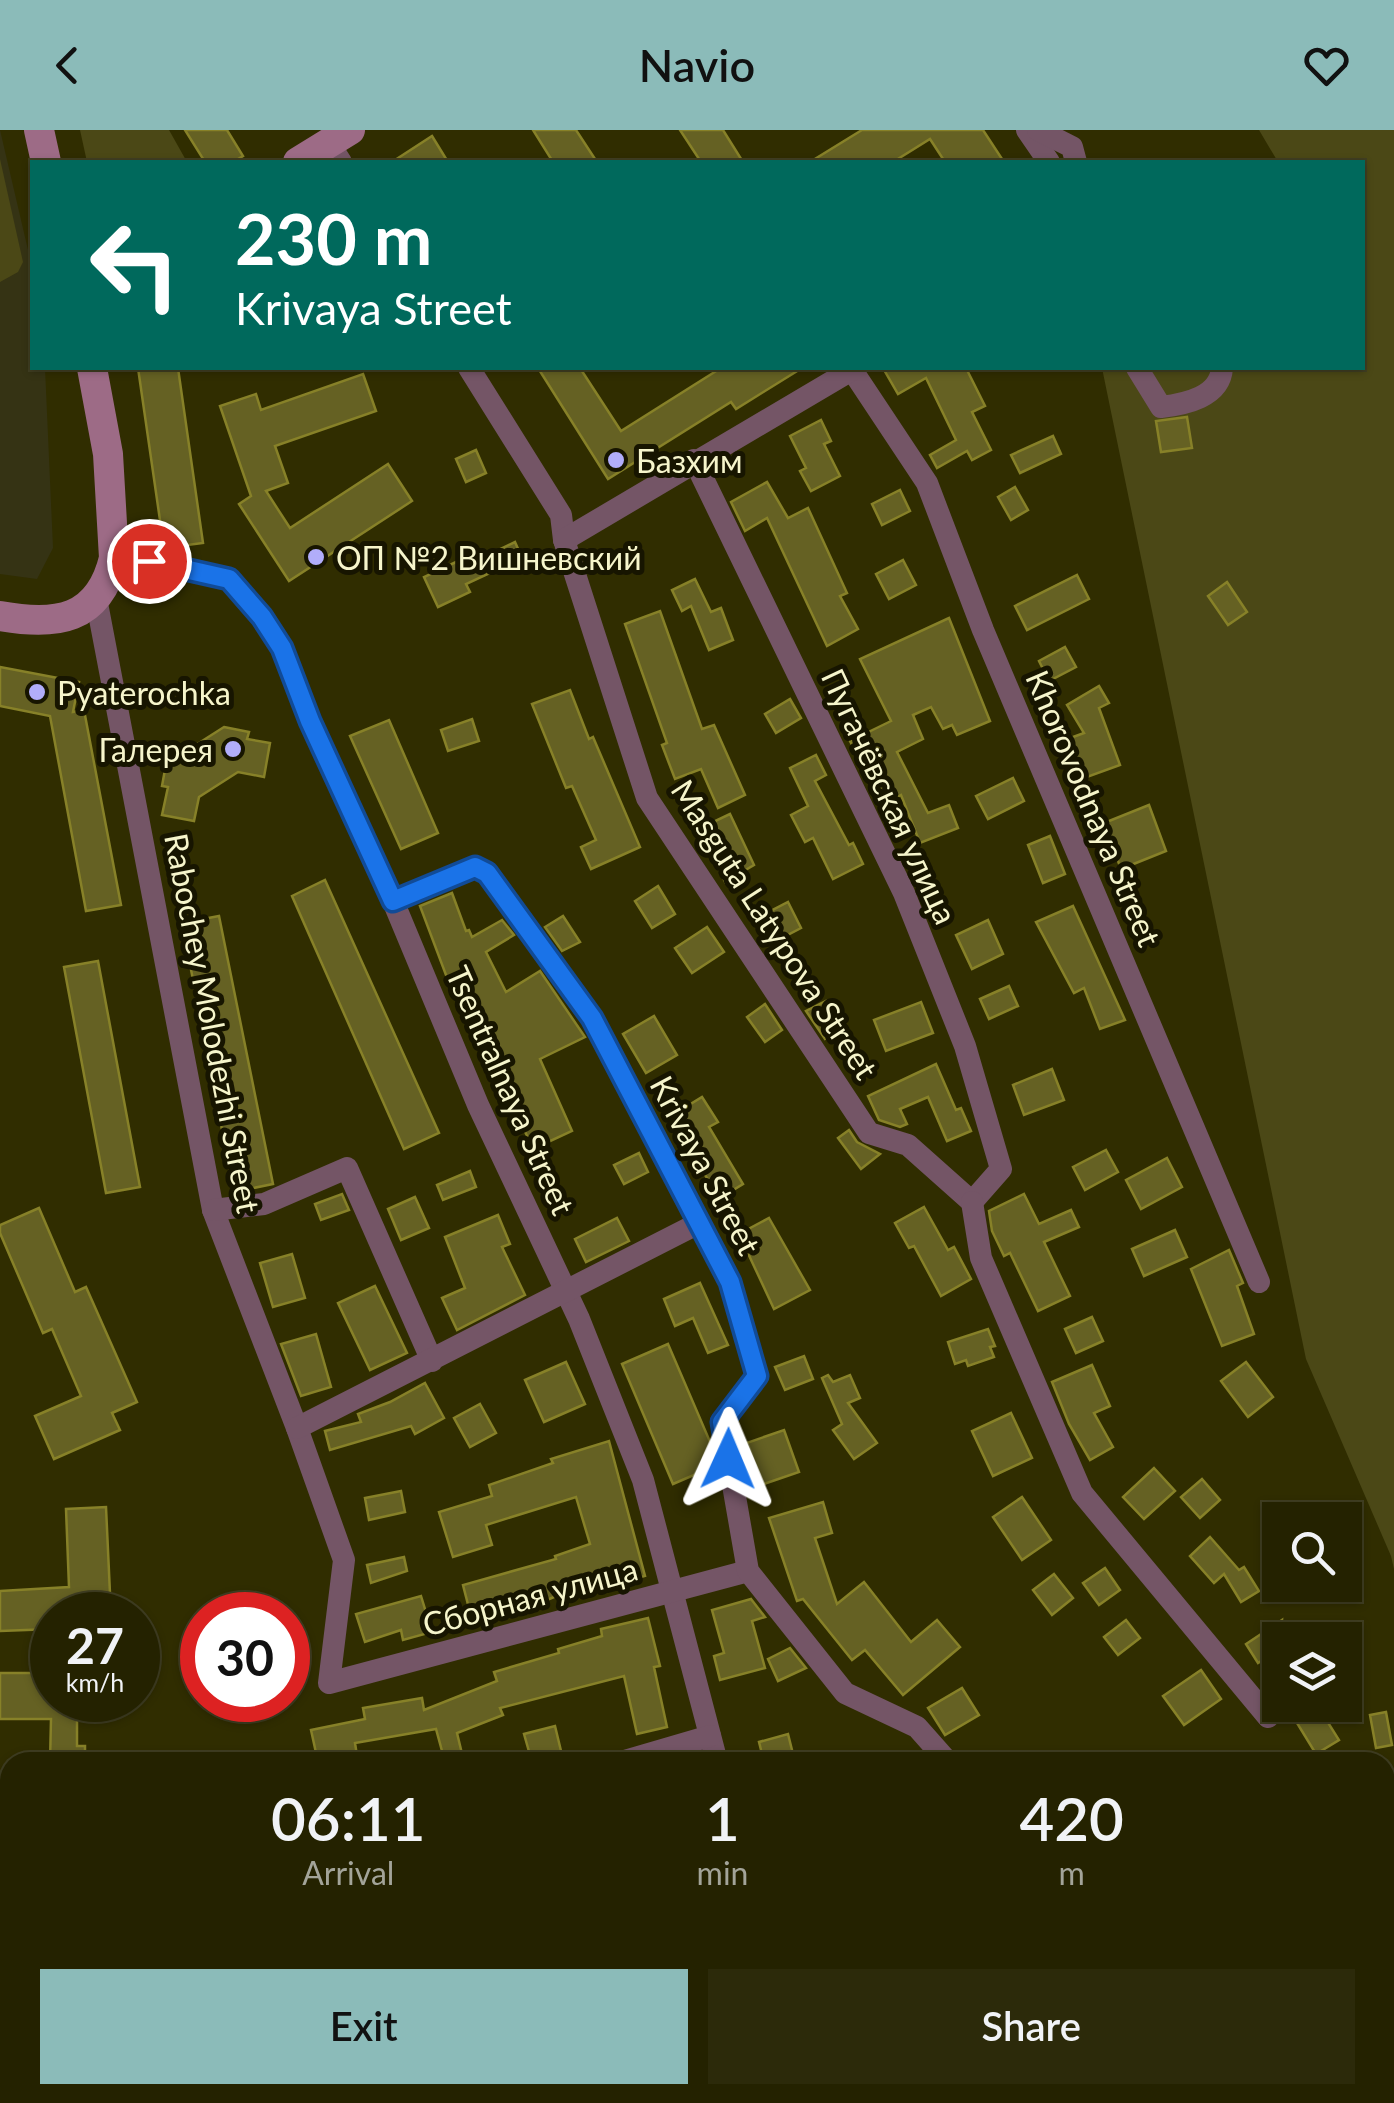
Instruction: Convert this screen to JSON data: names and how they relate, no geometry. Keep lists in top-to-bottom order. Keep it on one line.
{"streets":{"street":["Пугачёвская улица","Khorovodnaya Street","Masguta Latypova Street","Rabochey Molodezhi Street","Tsentralnaya Street","Krivaya Street","Сборная улица"]},"crossings":[["Пугачёвская улица","Masguta Latypova Street"],["Rabochey Molodezhi Street","Сборная улица"],["Tsentralnaya Street","Krivaya Street"],["Tsentralnaya Street","Сборная улица"],["Krivaya Street","Сборная улица"]],"places":["Базхим","ОП №2 Вишневский","Pyaterochka","Галерея"],"page":{"header":"Navio","turn":["230 m","Krivaya Street"],"speed":"27 km/h","limit":"30","eta":["06:11","Arrival","1","min","420","m"],"buttons":["Exit","Share"]}}
